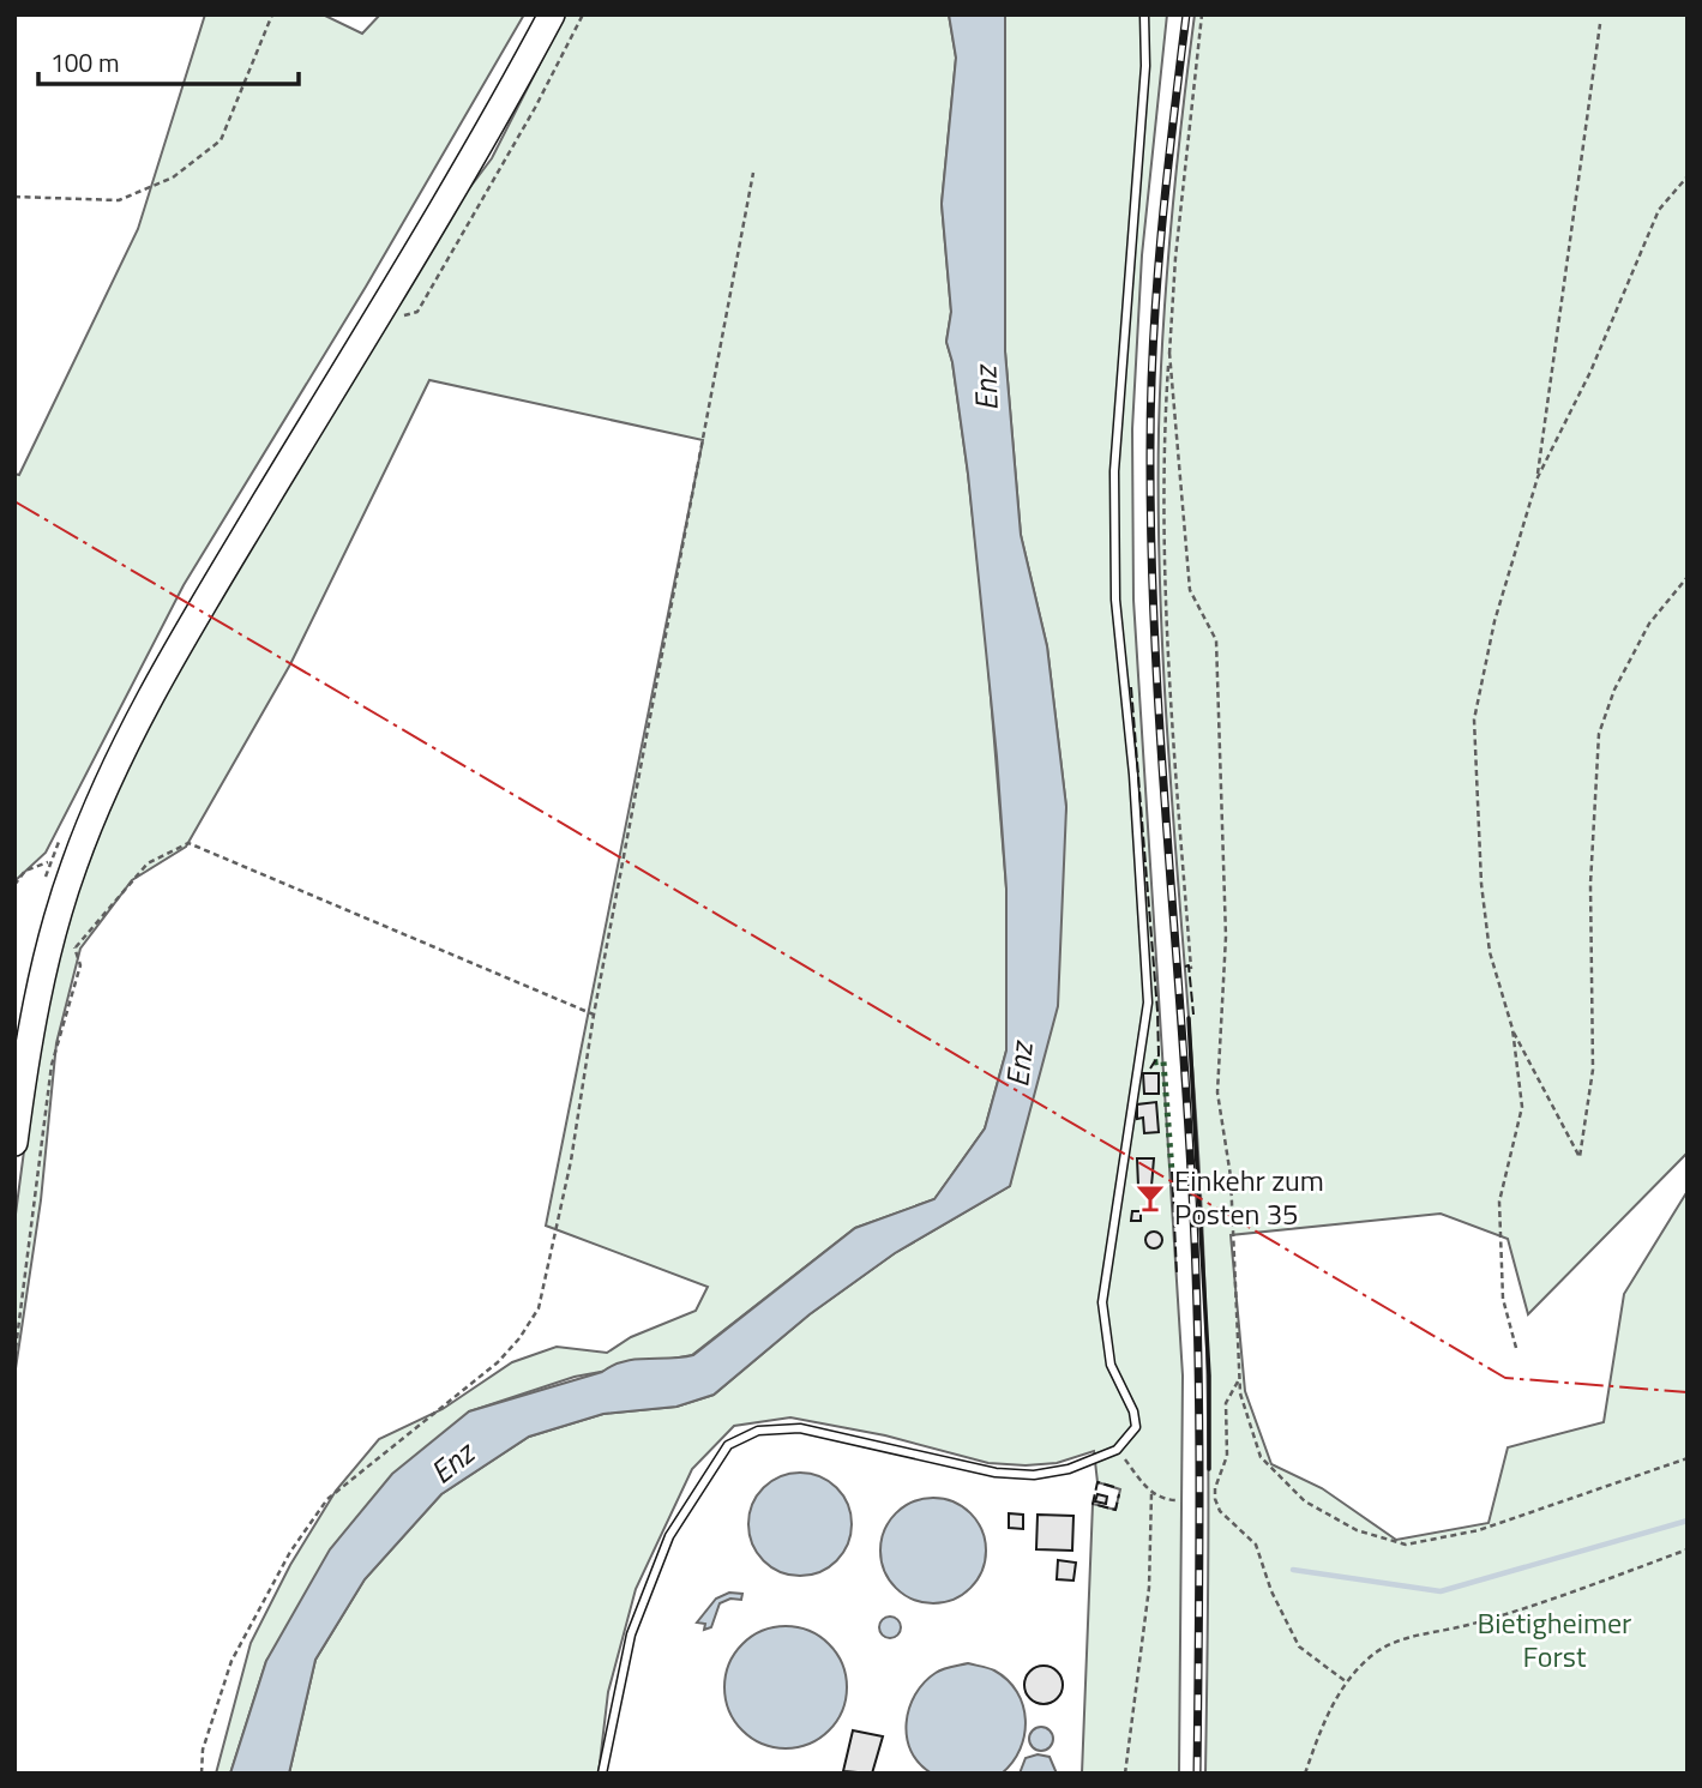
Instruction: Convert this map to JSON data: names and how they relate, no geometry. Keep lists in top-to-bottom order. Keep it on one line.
{"water":["Enz"],"parks":["Bietigheimer Forst"],"places":{"bar":["Einkehr zum Posten 35"]},"scale_bar":"100 m"}
